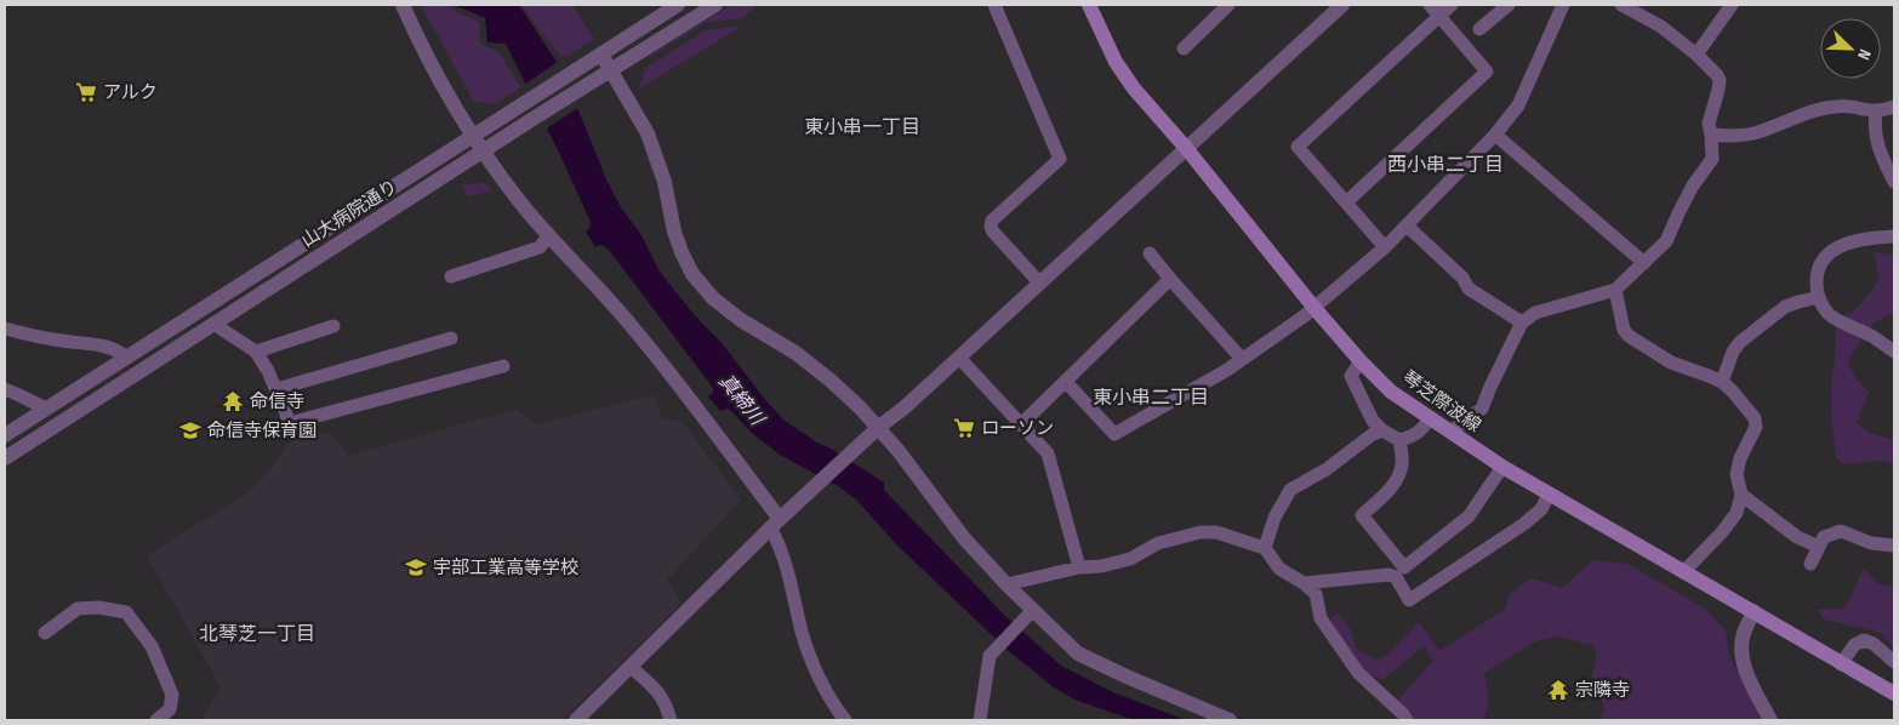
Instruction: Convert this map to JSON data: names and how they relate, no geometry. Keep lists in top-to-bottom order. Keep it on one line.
{"streets":{"main road":["琴芝際波線"],"street":["山大病院通り"]},"districts":["東小串一丁目","西小串二丁目","東小串二丁目","北琴芝一丁目"],"water":["真締川"],"places":{"supermarket":["アルク","ローソン"],"temple":["命信寺","宗隣寺"],"school or university":["命信寺保育園","宇部工業高等学校"]},"north":"bottom right"}
